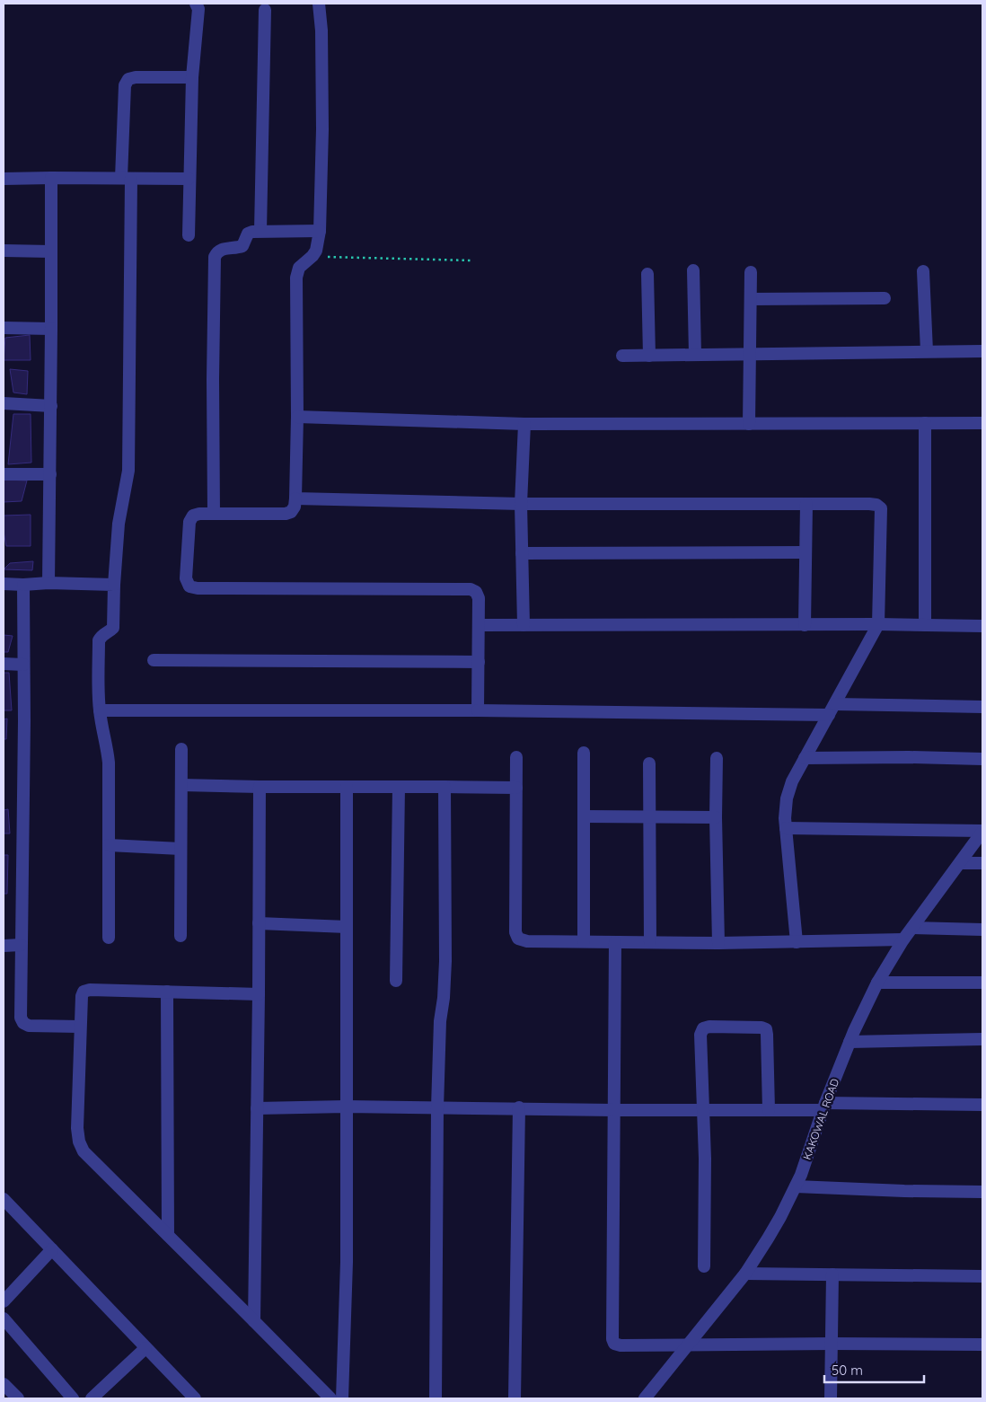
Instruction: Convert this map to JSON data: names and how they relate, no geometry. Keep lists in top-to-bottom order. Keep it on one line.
{"streets":{"street":["KAKOWAL ROAD"]},"scale_bar":"50 m"}
